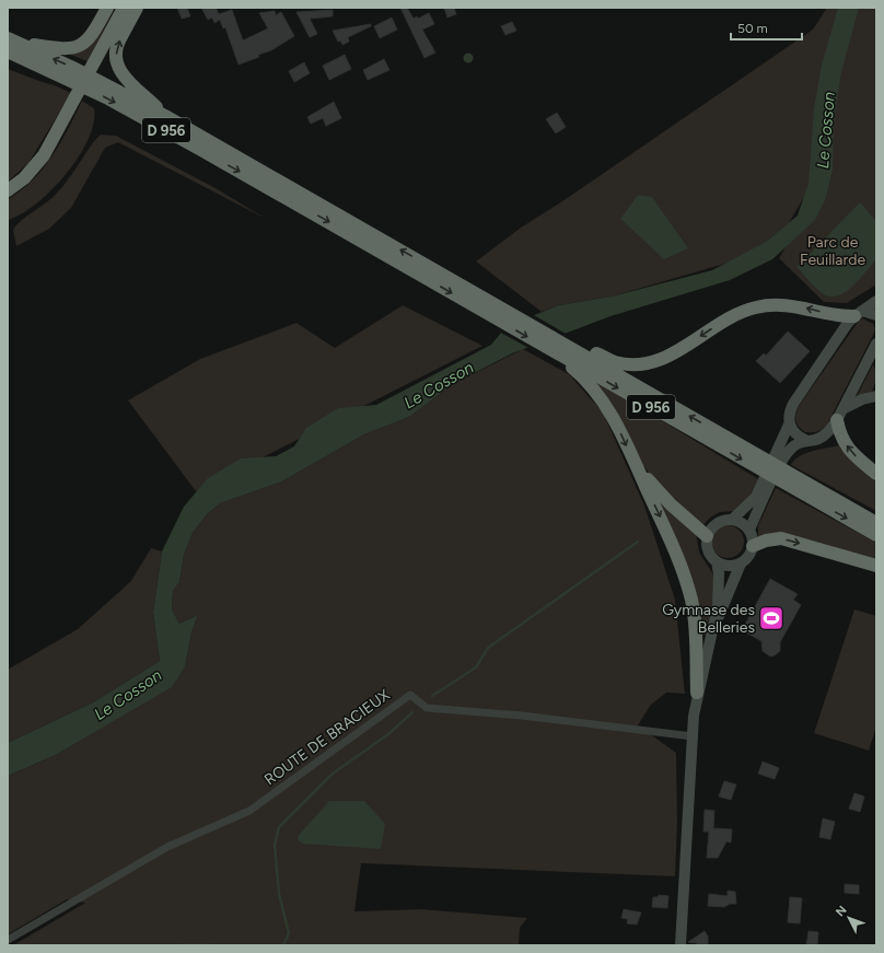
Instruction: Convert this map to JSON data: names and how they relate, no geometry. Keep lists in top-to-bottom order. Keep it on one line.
{"streets":{"highway":["D 956"],"street":["ROUTE DE BRACIEUX"]},"water":["Le Cosson"],"parks":["Parc de Feuillarde"],"places":{"sports":["Gymnase des Belleries"]},"scale_bar":"50 m","north":"top left"}
